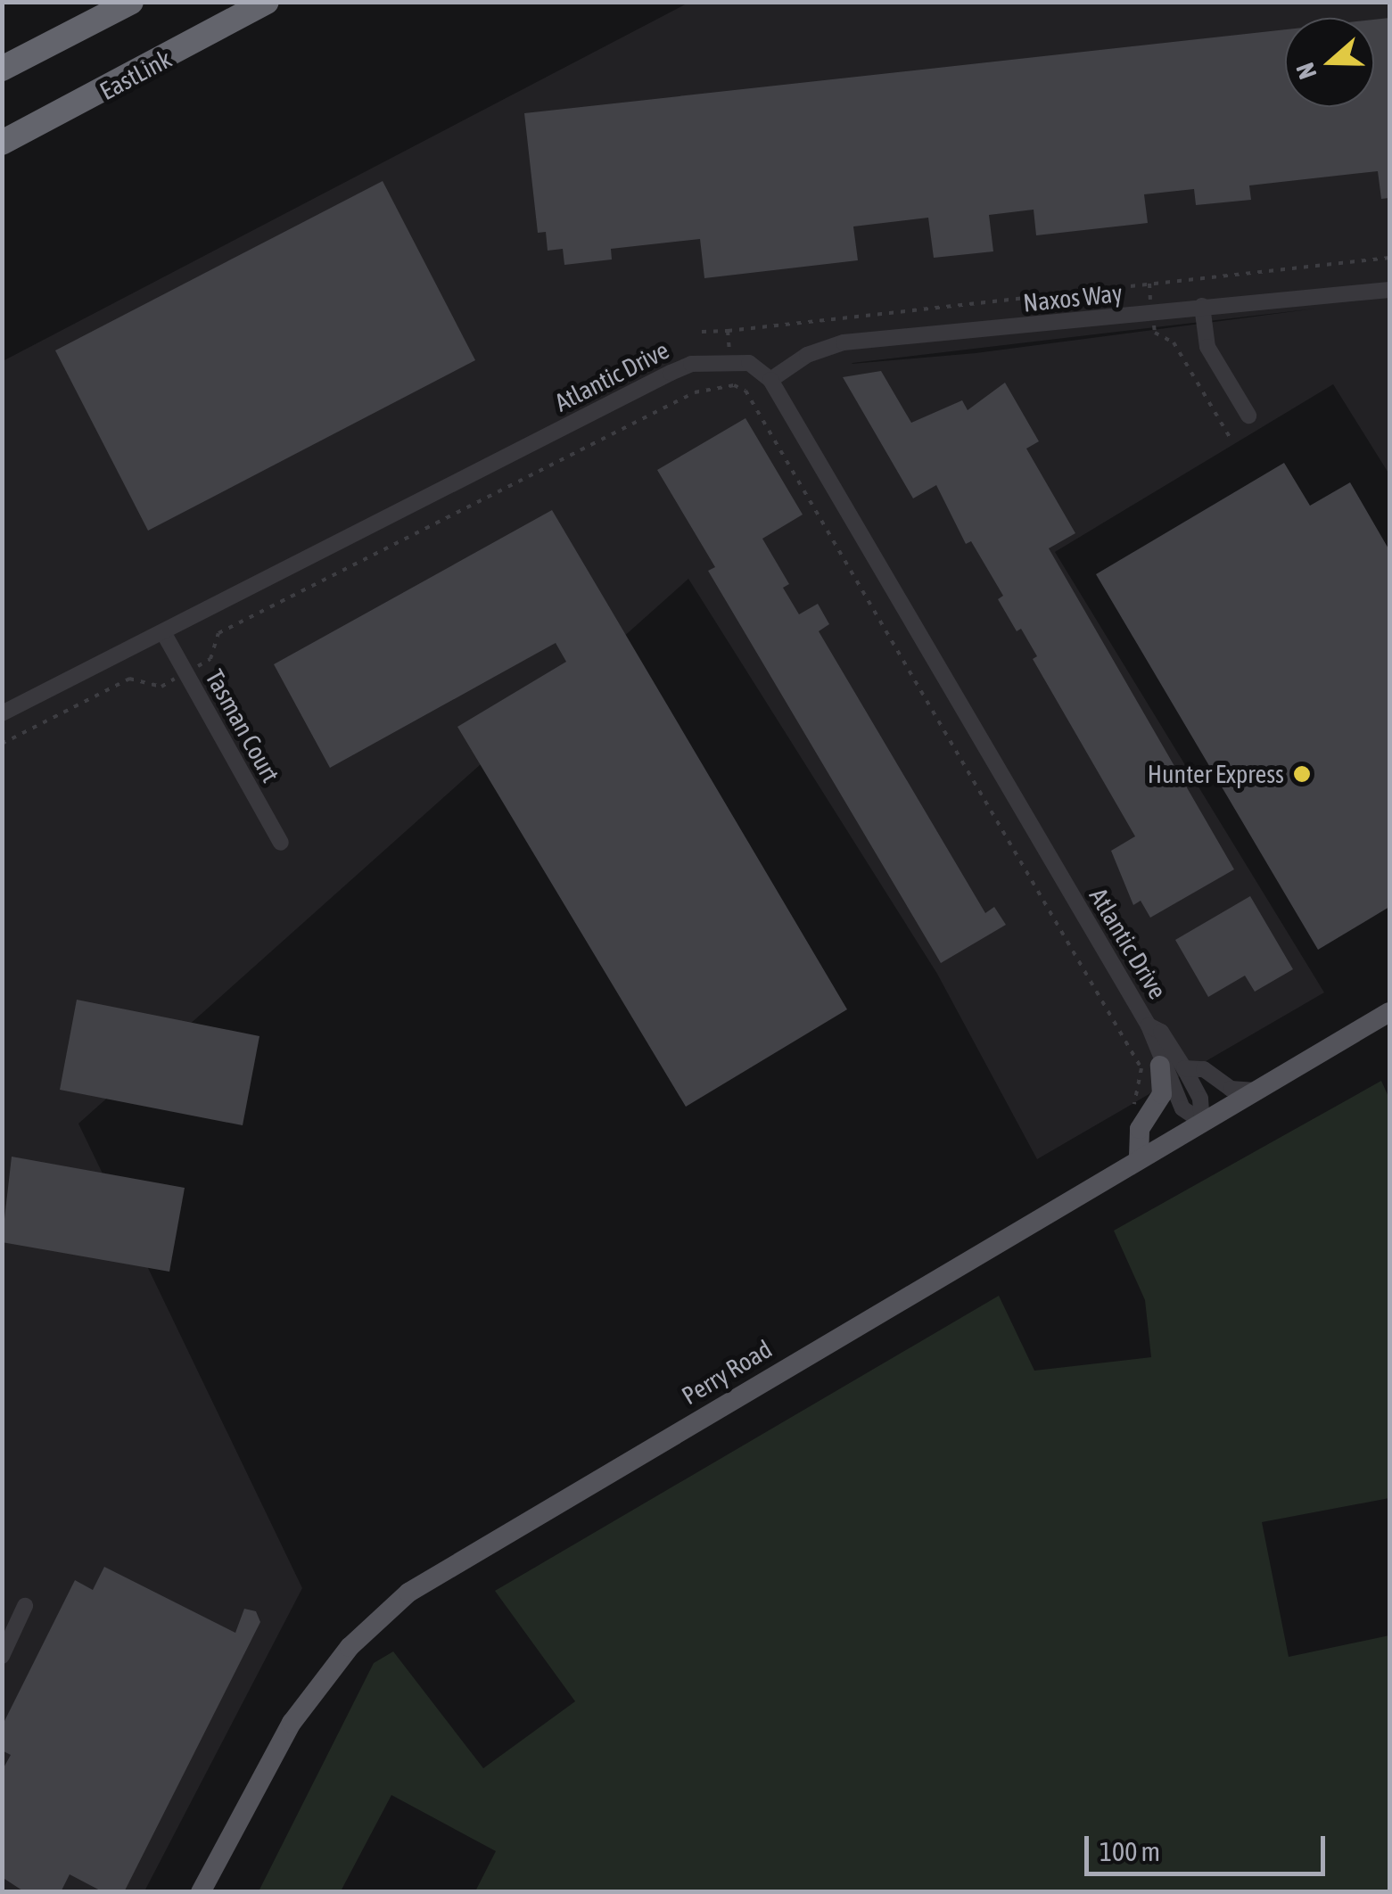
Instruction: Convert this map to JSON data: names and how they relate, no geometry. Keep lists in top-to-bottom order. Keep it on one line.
{"streets":{"highway":["EastLink"],"main road":["Perry Road"],"street":["Naxos Way","Atlantic Drive","Tasman Court"]},"crossings":[["Naxos Way","Atlantic Drive"],["Atlantic Drive","Tasman Court"],["Atlantic Drive","Perry Road"]],"places":["Hunter Express"],"scale_bar":"100 m","north":"left"}
